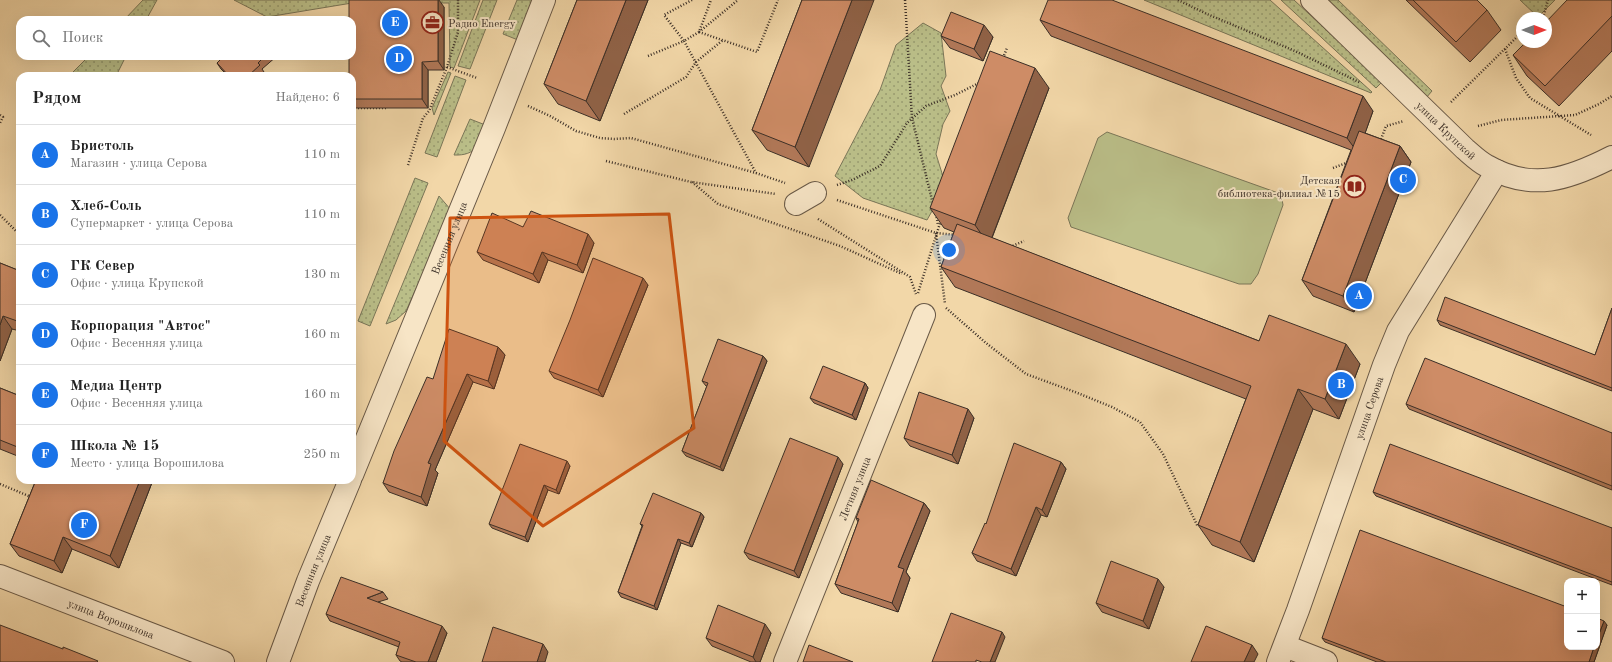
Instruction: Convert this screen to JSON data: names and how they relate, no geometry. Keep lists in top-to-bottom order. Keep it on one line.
{"streets":{"street":["улица Крупской","Весенняя улица","улица Серова","Летняя улица","улица Ворошилова"]},"crossings":[["улица Крупской","улица Серова"]],"places":{"office":["Радио Energy"],"library":["Детская библиотека-филиал №15"]},"north":"right","page":{"pins":["E","D","C","A","B","F"],"search":"Поиск","heading":["Рядом","Найдено: 6"],"list":[{"mark":"A","name":"Бристоль","note":"Магазин · улица Серова","value":"110 m"},{"mark":"B","name":"Хлеб-Соль","note":"Супермаркет · улица Серова","value":"110 m"},{"mark":"C","name":"ГК Север","note":"Офис · улица Крупской","value":"130 m"},{"mark":"D","name":"Корпорация \"Автос\"","note":"Офис · Весенняя улица","value":"160 m"},{"mark":"E","name":"Медиа Центр","note":"Офис · Весенняя улица","value":"160 m"},{"mark":"F","name":"Школа № 15","note":"Место · улица Ворошилова","value":"250 m"}],"map_buttons":["+","−"]}}
